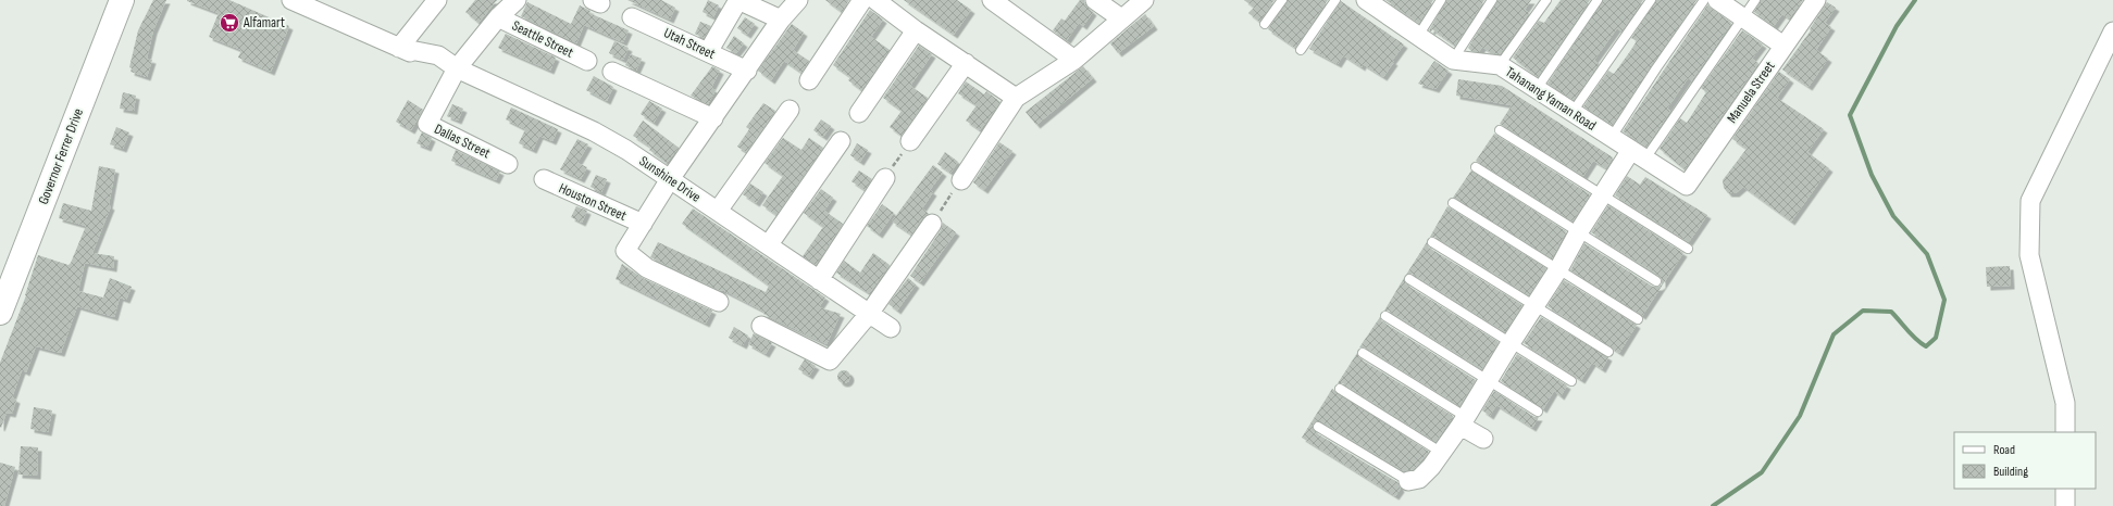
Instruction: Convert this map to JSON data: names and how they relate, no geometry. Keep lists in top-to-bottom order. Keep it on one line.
{"streets":{"main road":["Governor Ferrer Drive"],"street":["Seattle Street","Utah Street","Manuela Street","Tahanang Yaman Road","Dallas Street","Sunshine Drive","Houston Street"]},"crossings":[["Manuela Street","Tahanang Yaman Road"],["Dallas Street","Sunshine Drive"]],"places":{"supermarket":["Alfamart"]},"legend":["Road","Building"]}
